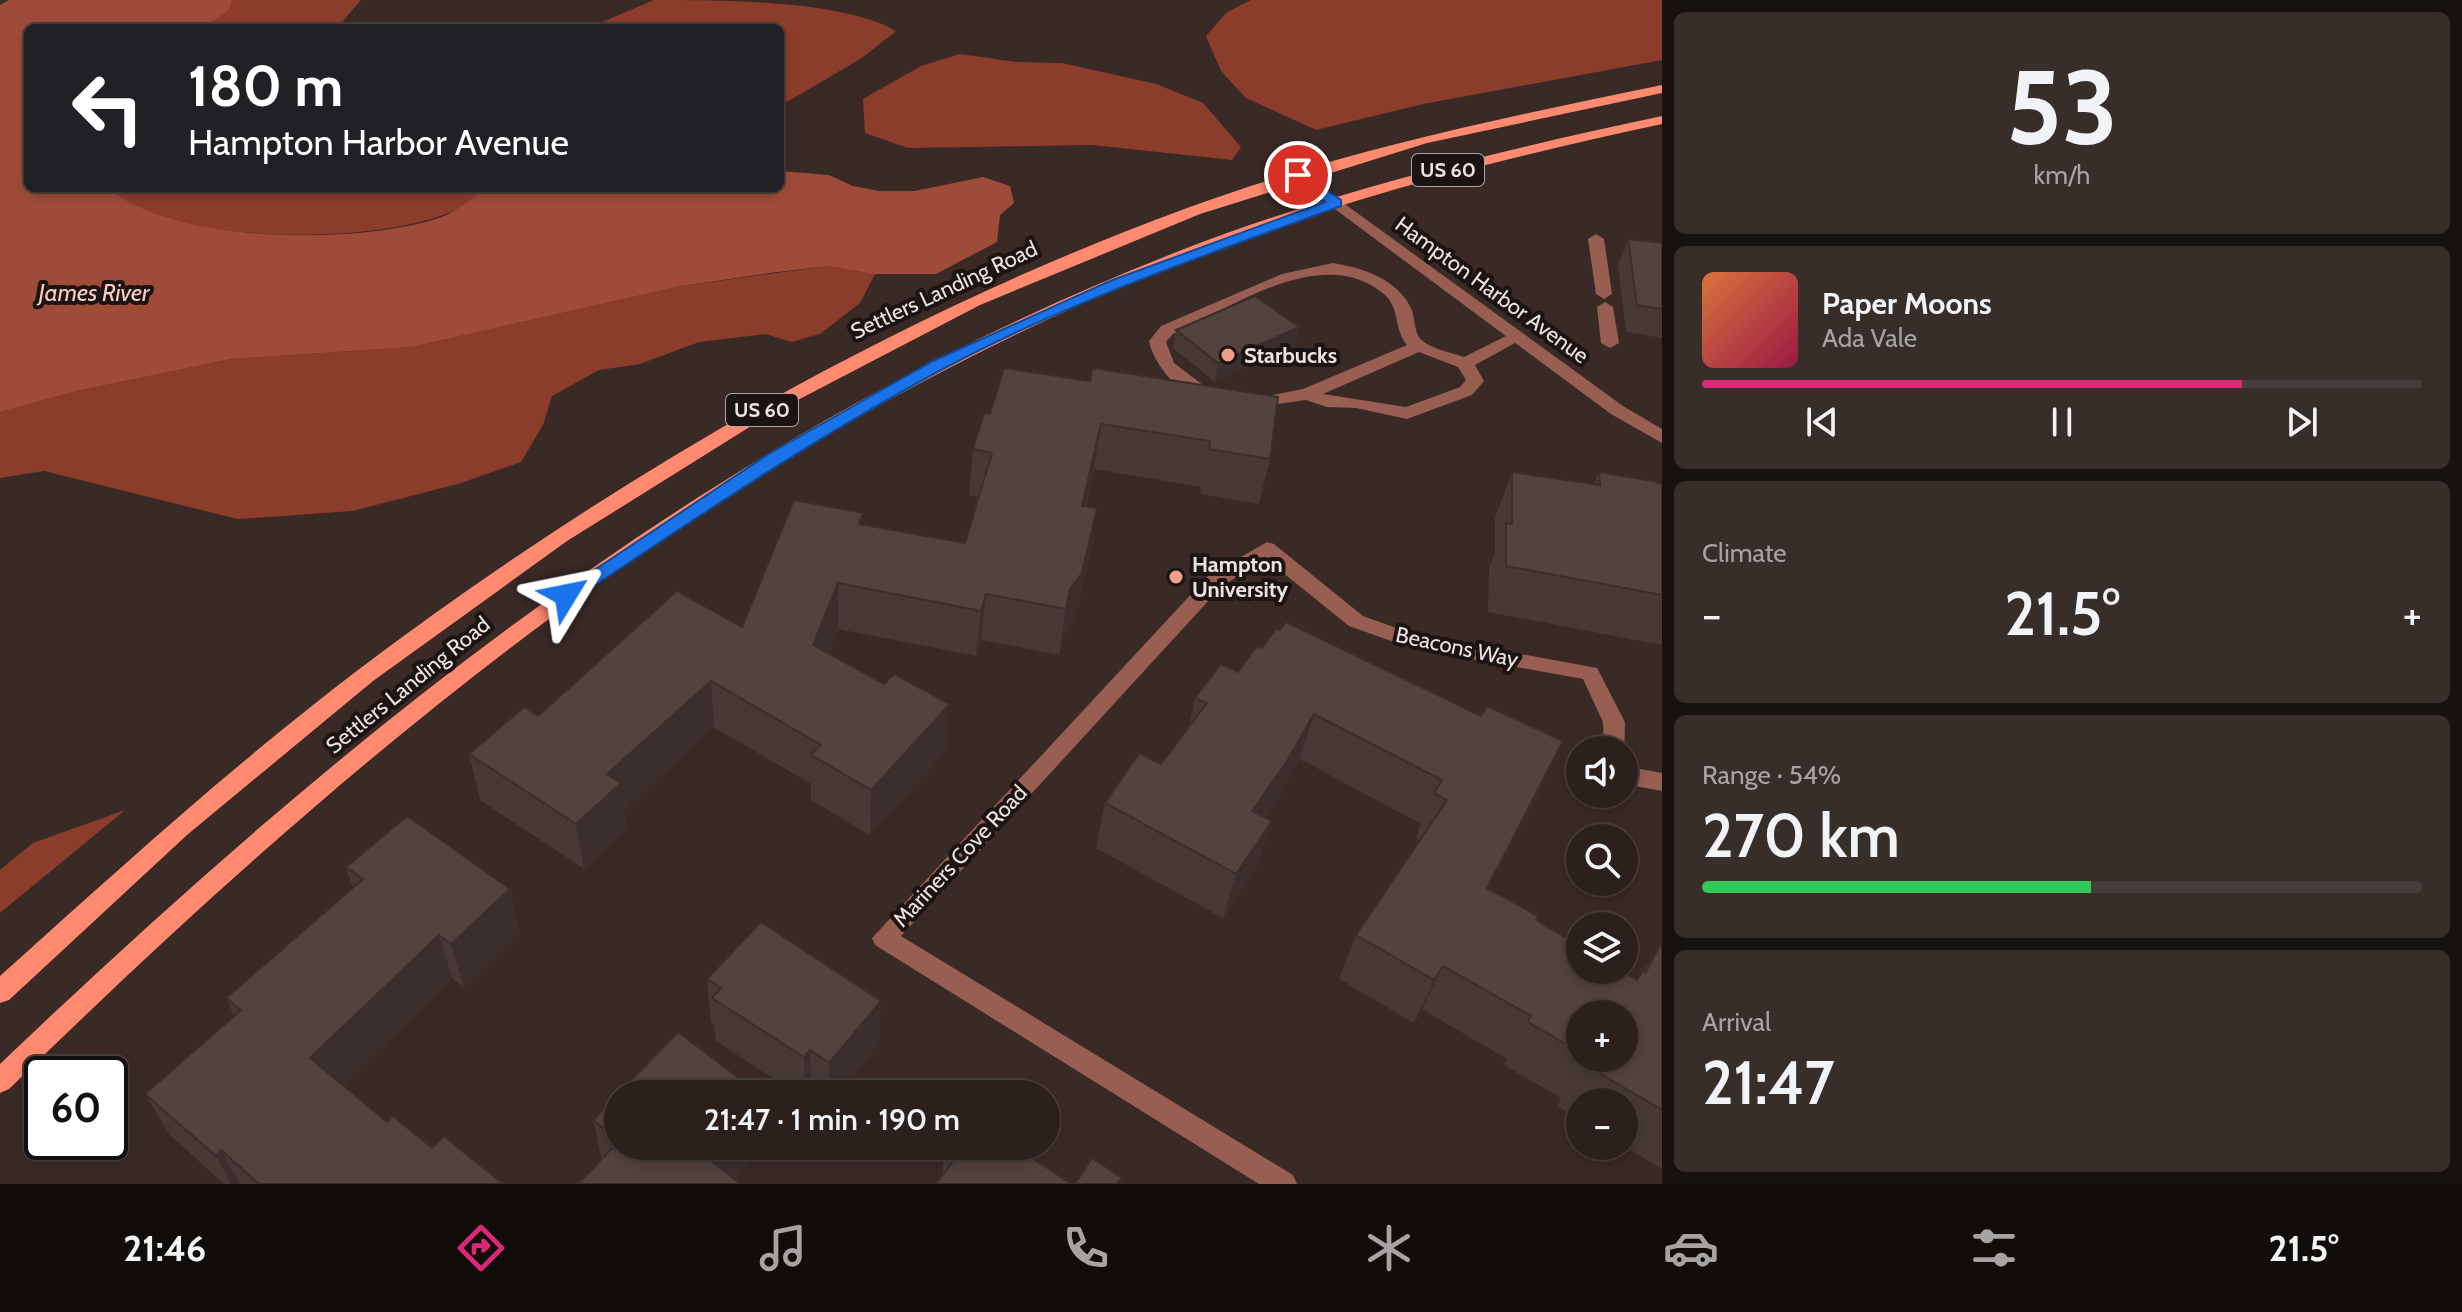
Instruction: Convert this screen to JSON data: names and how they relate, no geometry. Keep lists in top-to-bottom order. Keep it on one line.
{"streets":{"main road":["US 60","Settlers Landing Road"],"street":["Hampton Harbor Avenue","Beacons Way","Mariners Cove Road"]},"crossings":[["Settlers Landing Road","Hampton Harbor Avenue"],["Beacons Way","Mariners Cove Road"]],"water":["James River"],"places":["Starbucks","Hampton University"],"page":{"tile":[["53","km/h"],"Climate",["Range · 54%","270 km"],["Arrival","21:47"]],"turn":["180 m","Hampton Harbor Avenue"],"song":["Paper Moons","Ada Vale"],"heat":["−","21.5°","+"],"map_buttons":["+","−"],"limit":"60","trip":"21:47 · 1 min · 190 m","tabs":["21:46","21.5°"]}}
